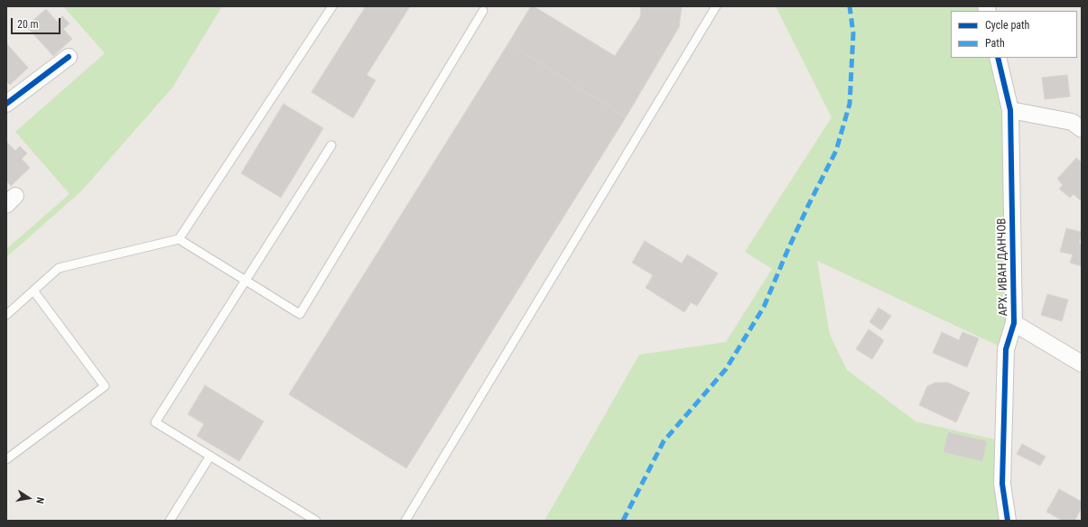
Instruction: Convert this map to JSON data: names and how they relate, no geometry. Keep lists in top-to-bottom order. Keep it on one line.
{"streets":{"street":["АРХ. ИВАН ДАНЧОВ"]},"legend":["Cycle path","Path"],"scale_bar":"20 m","north":"right"}
